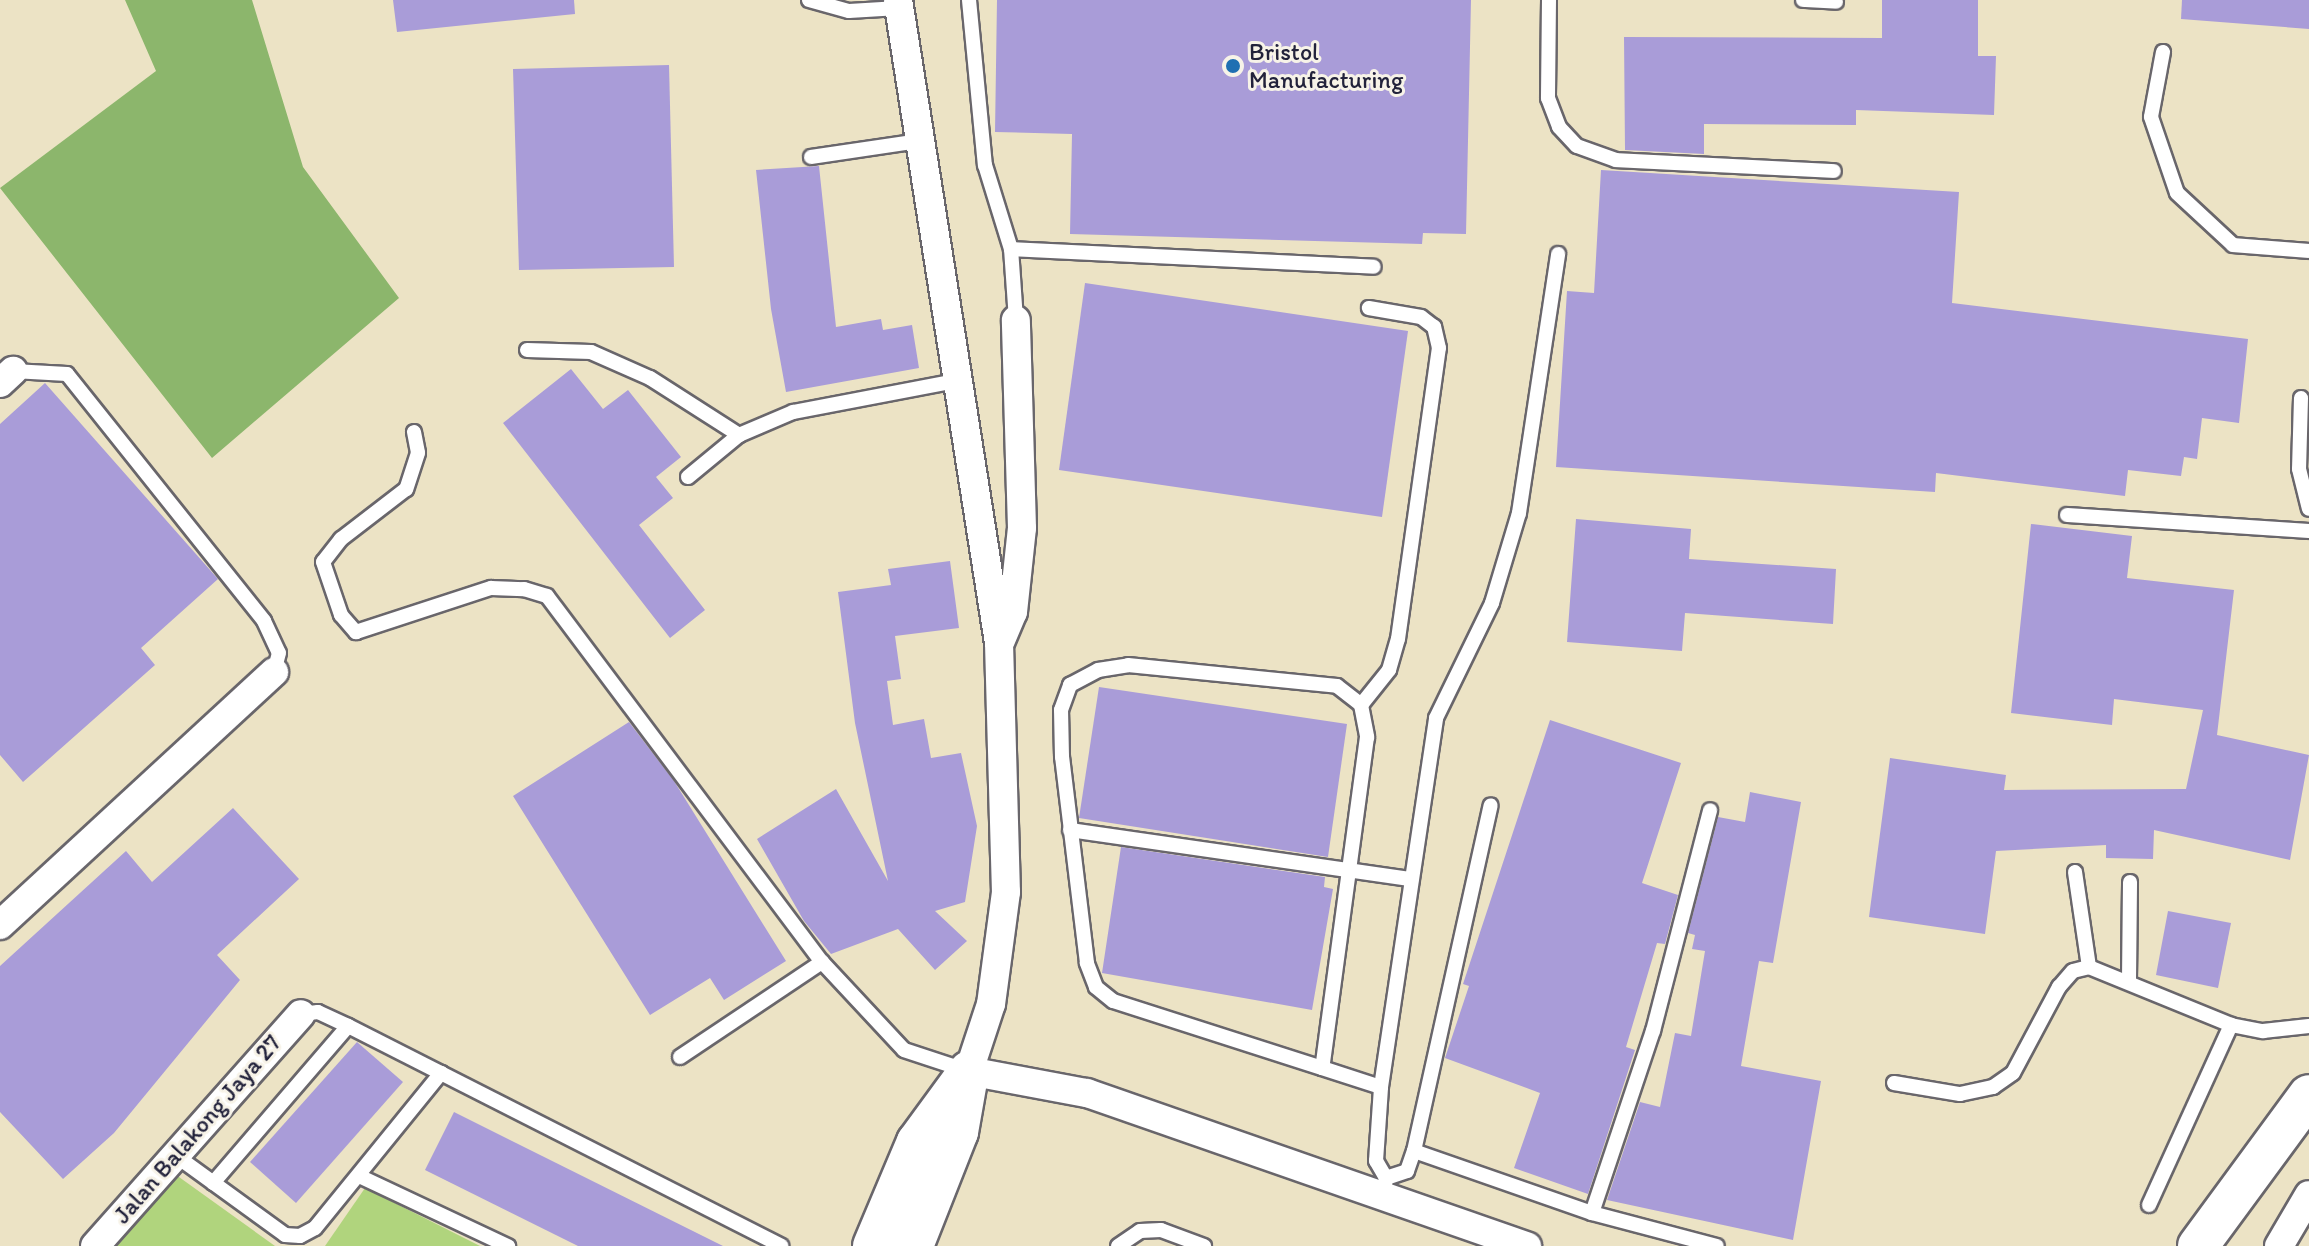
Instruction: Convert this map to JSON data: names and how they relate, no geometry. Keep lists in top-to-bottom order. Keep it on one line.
{"streets":{"street":["Jalan Balakong Jaya 27"]},"places":["Bristol Manufacturing"]}
